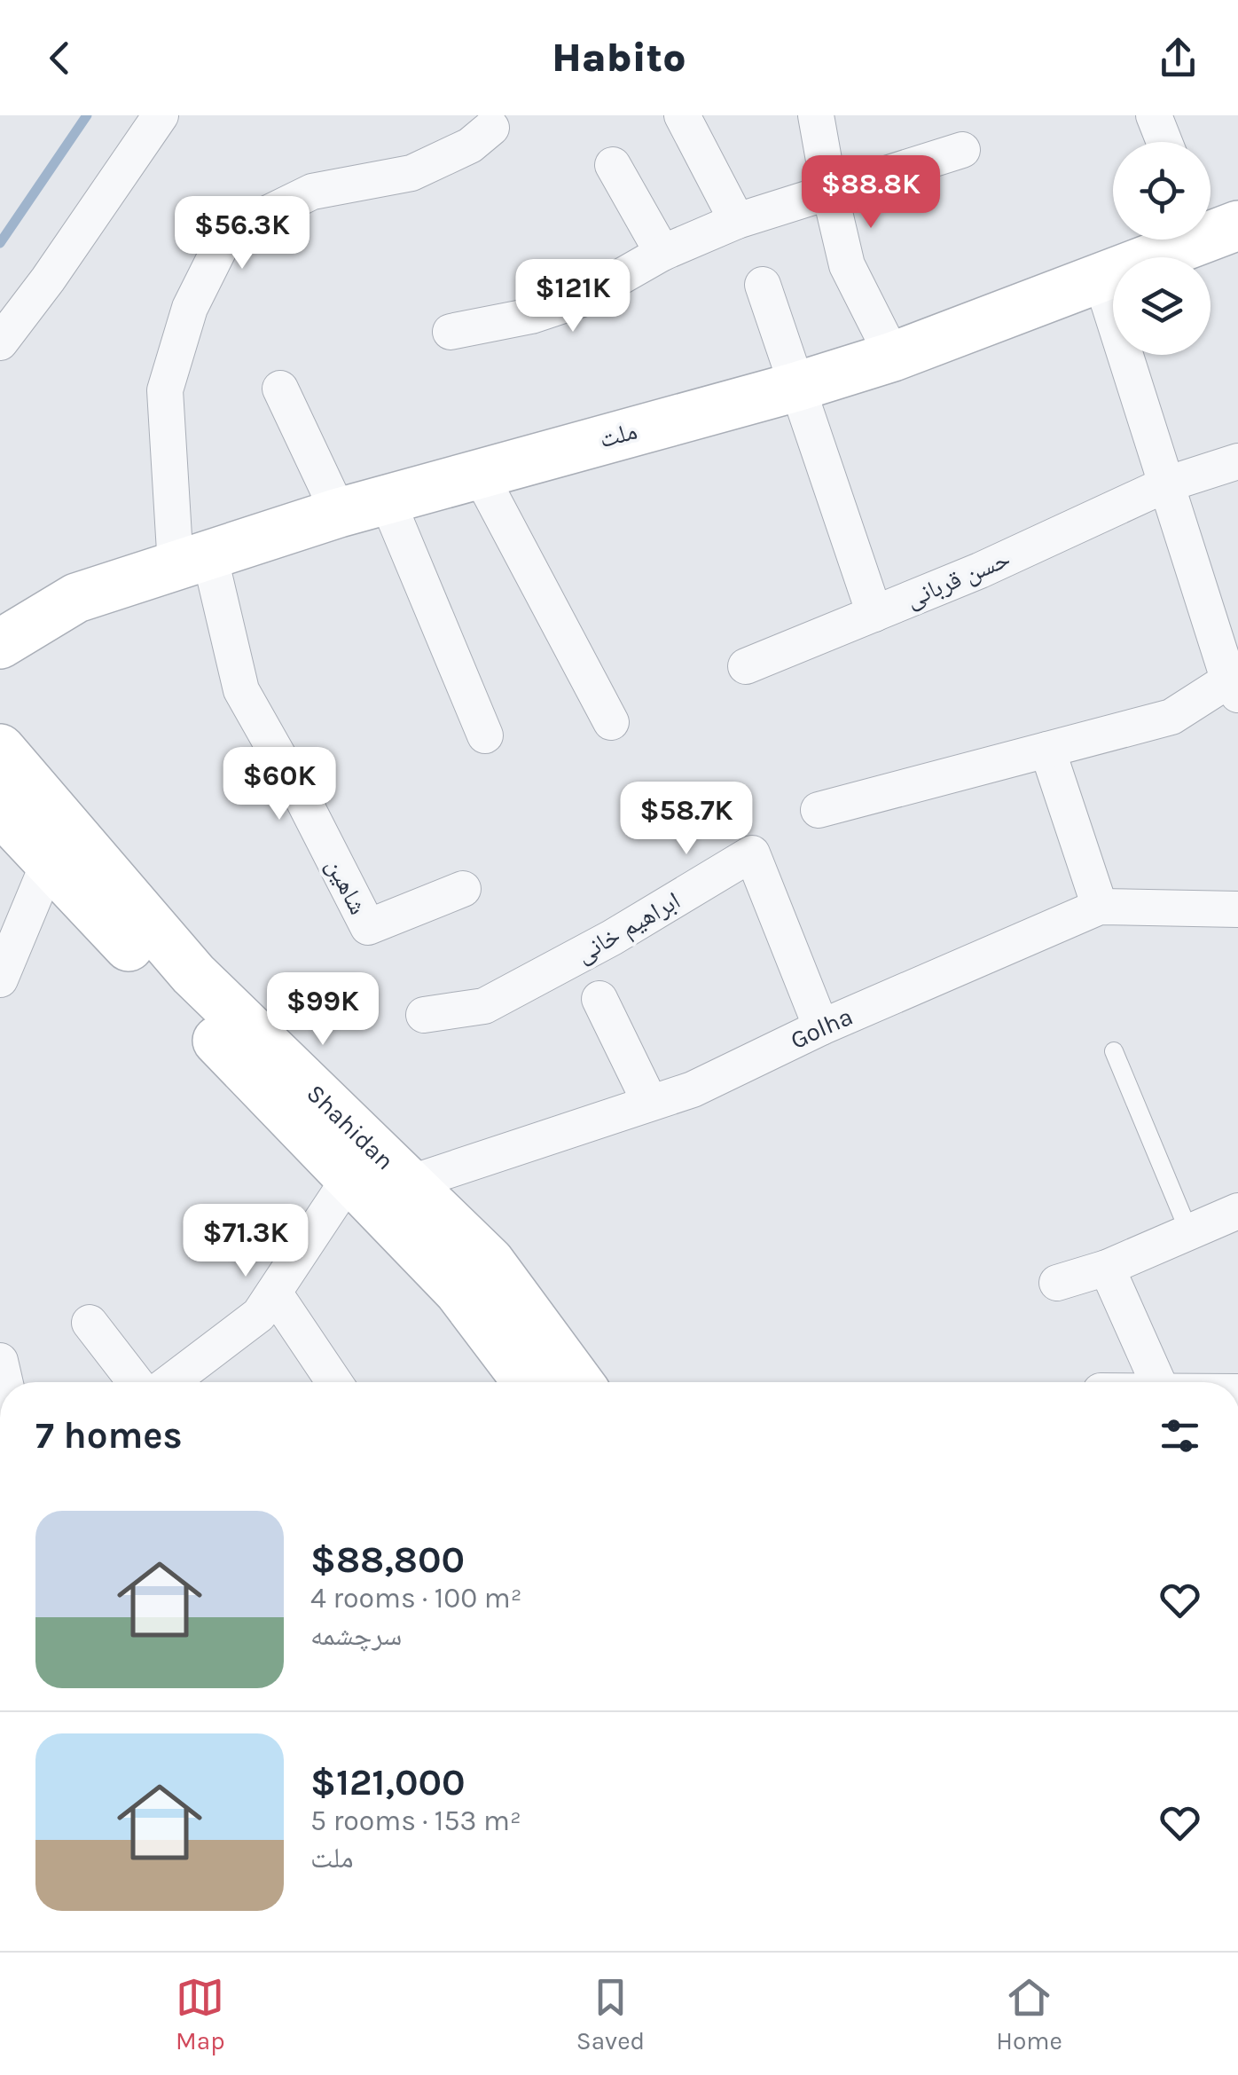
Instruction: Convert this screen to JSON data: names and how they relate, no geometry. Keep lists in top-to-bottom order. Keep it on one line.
{"streets":{"main road":["ملت","Shahidan"],"street":["حسن قربانی","شاهین","ابراهیم خانی","Golha"]},"crossings":[["ملت","شاهین"],["ابراهیم خانی","Golha"],["Golha","Shahidan"]],"page":{"header":"Habito","price":["$88.8K","$56.3K","$121K","$60K","$58.7K","$99K","$71.3K"],"heading":"7 homes","list":[{"name":"$88,800","note":"4 rooms · 100 m² · سرچشمه"},{"name":"$121,000","note":"5 rooms · 153 m² · ملت"}],"tabs":["Map","Saved","Home"]}}
